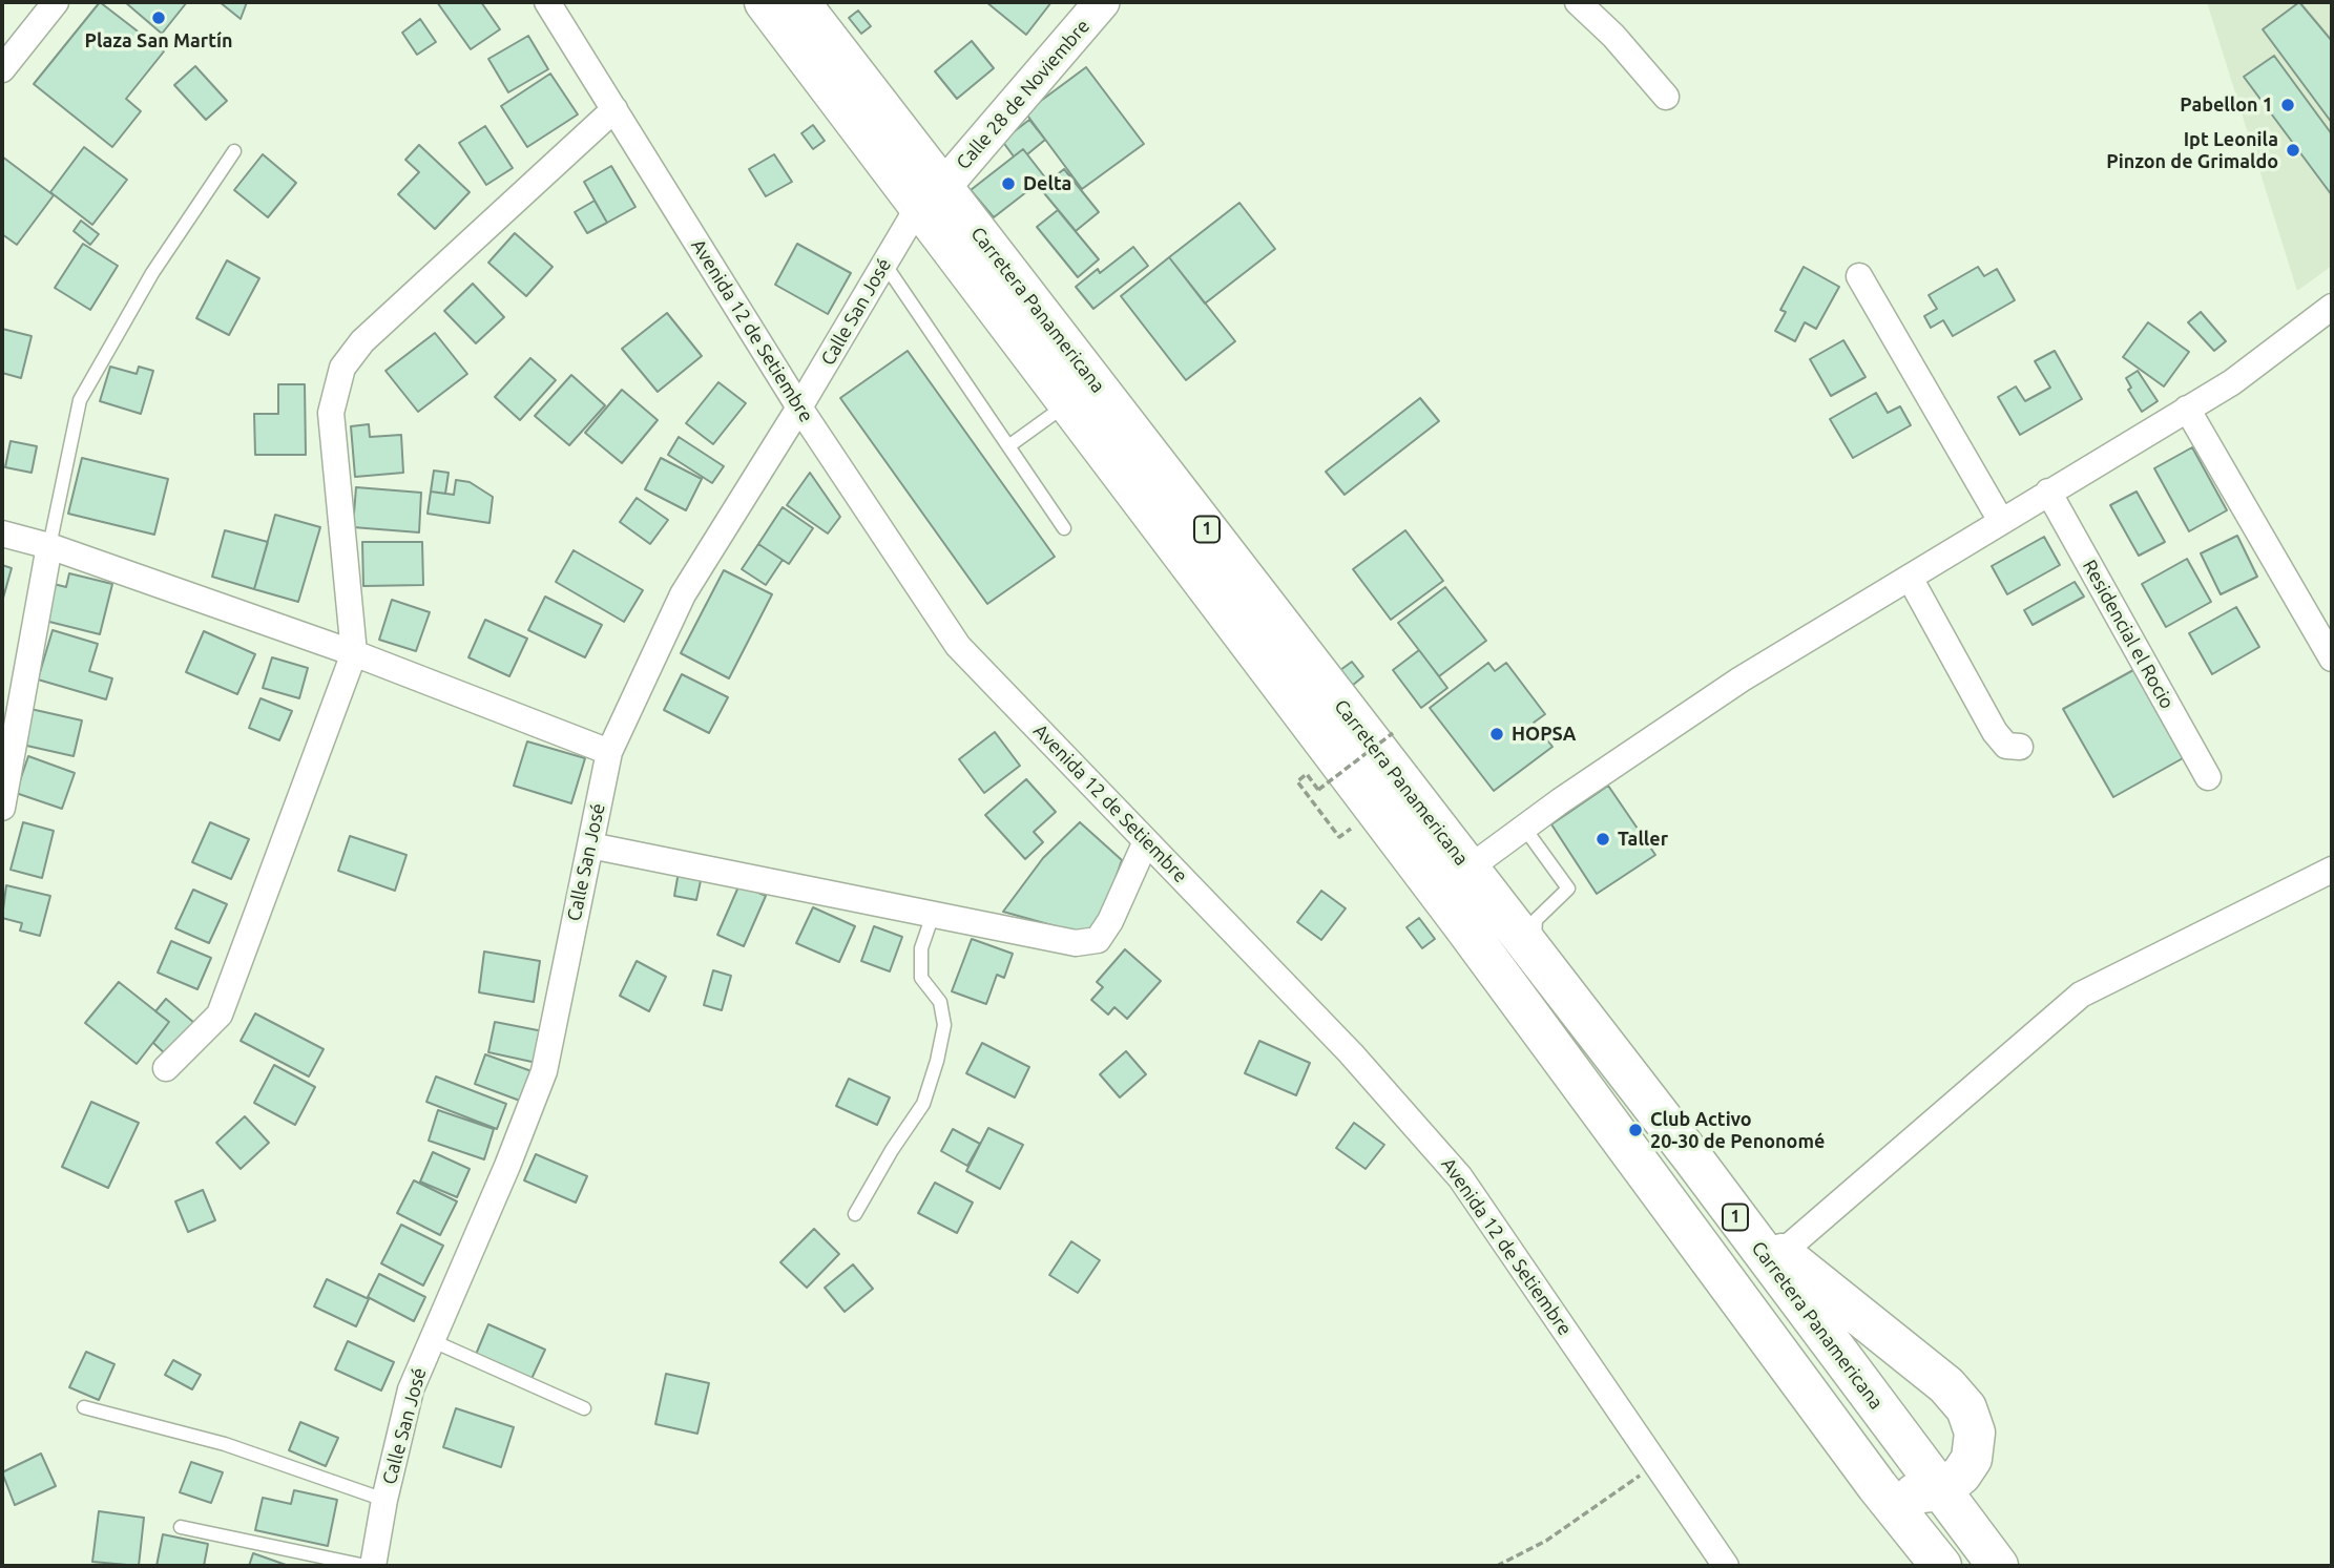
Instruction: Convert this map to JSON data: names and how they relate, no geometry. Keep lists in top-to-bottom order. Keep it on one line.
{"streets":{"highway":["Carretera Panamericana","1"],"street":["Calle 28 de Noviembre","Calle San José","Avenida 12 de Setiembre","Residencial el Rocio"]},"crossings":[["Calle 28 de Noviembre","Carretera Panamericana"],["Calle 28 de Noviembre","Calle San José"],["Carretera Panamericana","Calle San José"],["Calle San José","Avenida 12 de Setiembre"]],"places":["Plaza San Martín","Pabellon 1","Ipt Leonila Pinzon de Grimaldo","Delta","HOPSA","Taller","Club Activo 20-30 de Penonomé"]}
